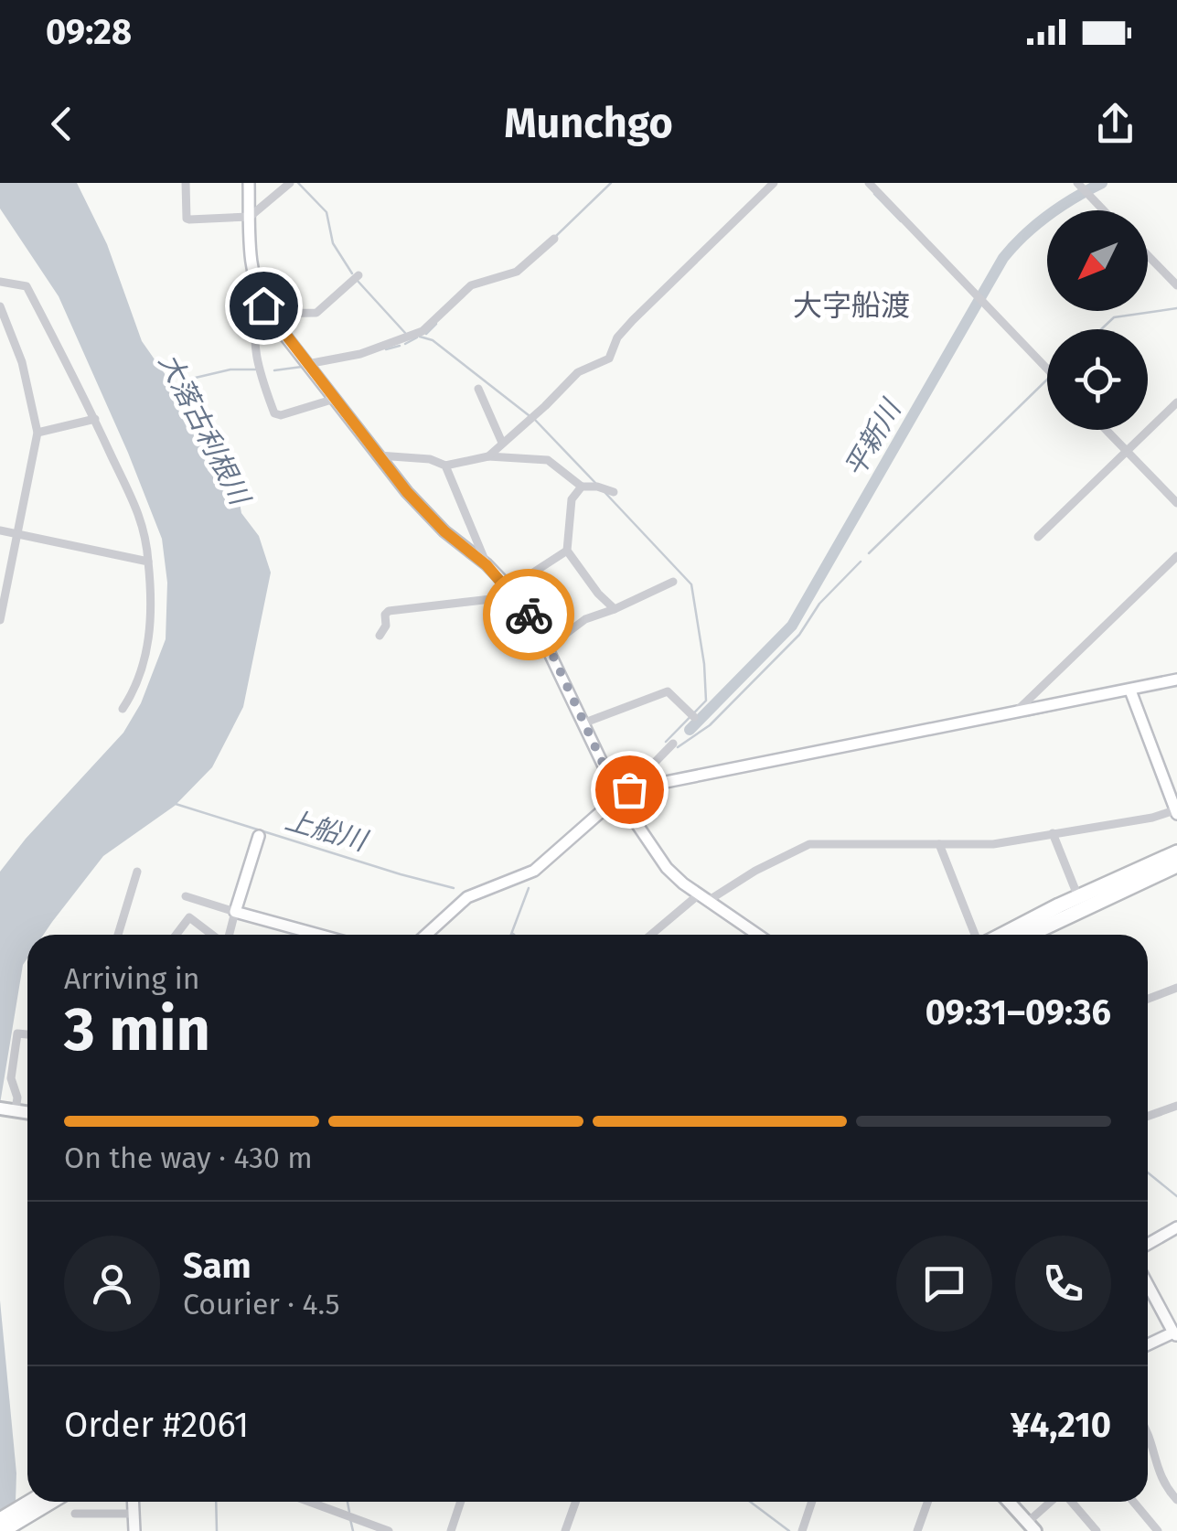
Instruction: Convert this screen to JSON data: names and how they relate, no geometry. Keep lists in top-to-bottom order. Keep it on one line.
{"districts":["大字船渡"],"water":["大落古利根川","平新川","上船川"],"north":"bottom left","page":{"status":"09:28","header":"Munchgo","heading":["3 min","Arriving in","09:31–09:36"],"panel":["Sam","Courier · 4.5","Order #2061","¥4,210"],"bar":"On the way · 430 m"}}
